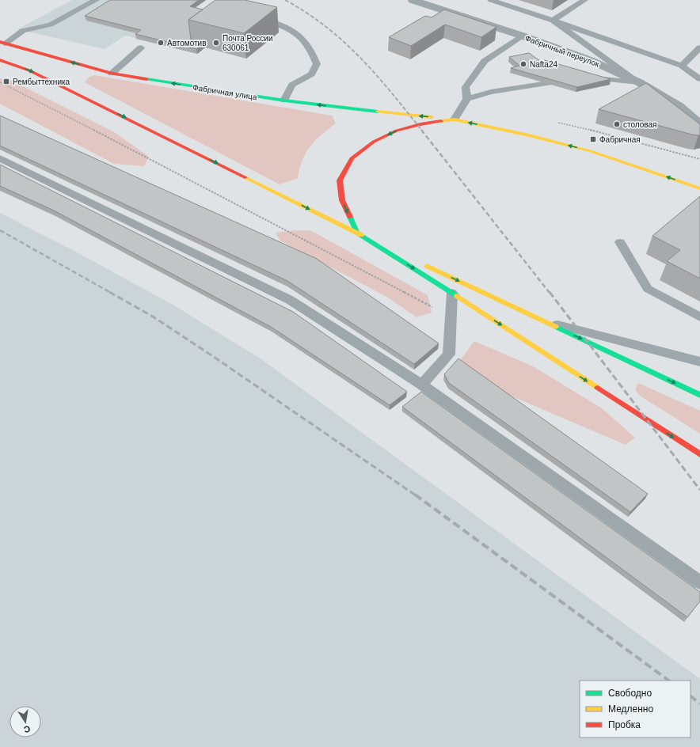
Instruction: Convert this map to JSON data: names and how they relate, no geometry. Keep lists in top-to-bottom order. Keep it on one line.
{"streets":{"main road":["Фабричная улица"],"street":["Фабричный переулок"]},"places":{"other":["Автомотив","Почта России 630061","Nafta24","столовая"],"transit":["Рембыттехника","Фабричная"]},"legend":["Свободно","Медленно","Пробка"],"north":"bottom"}
